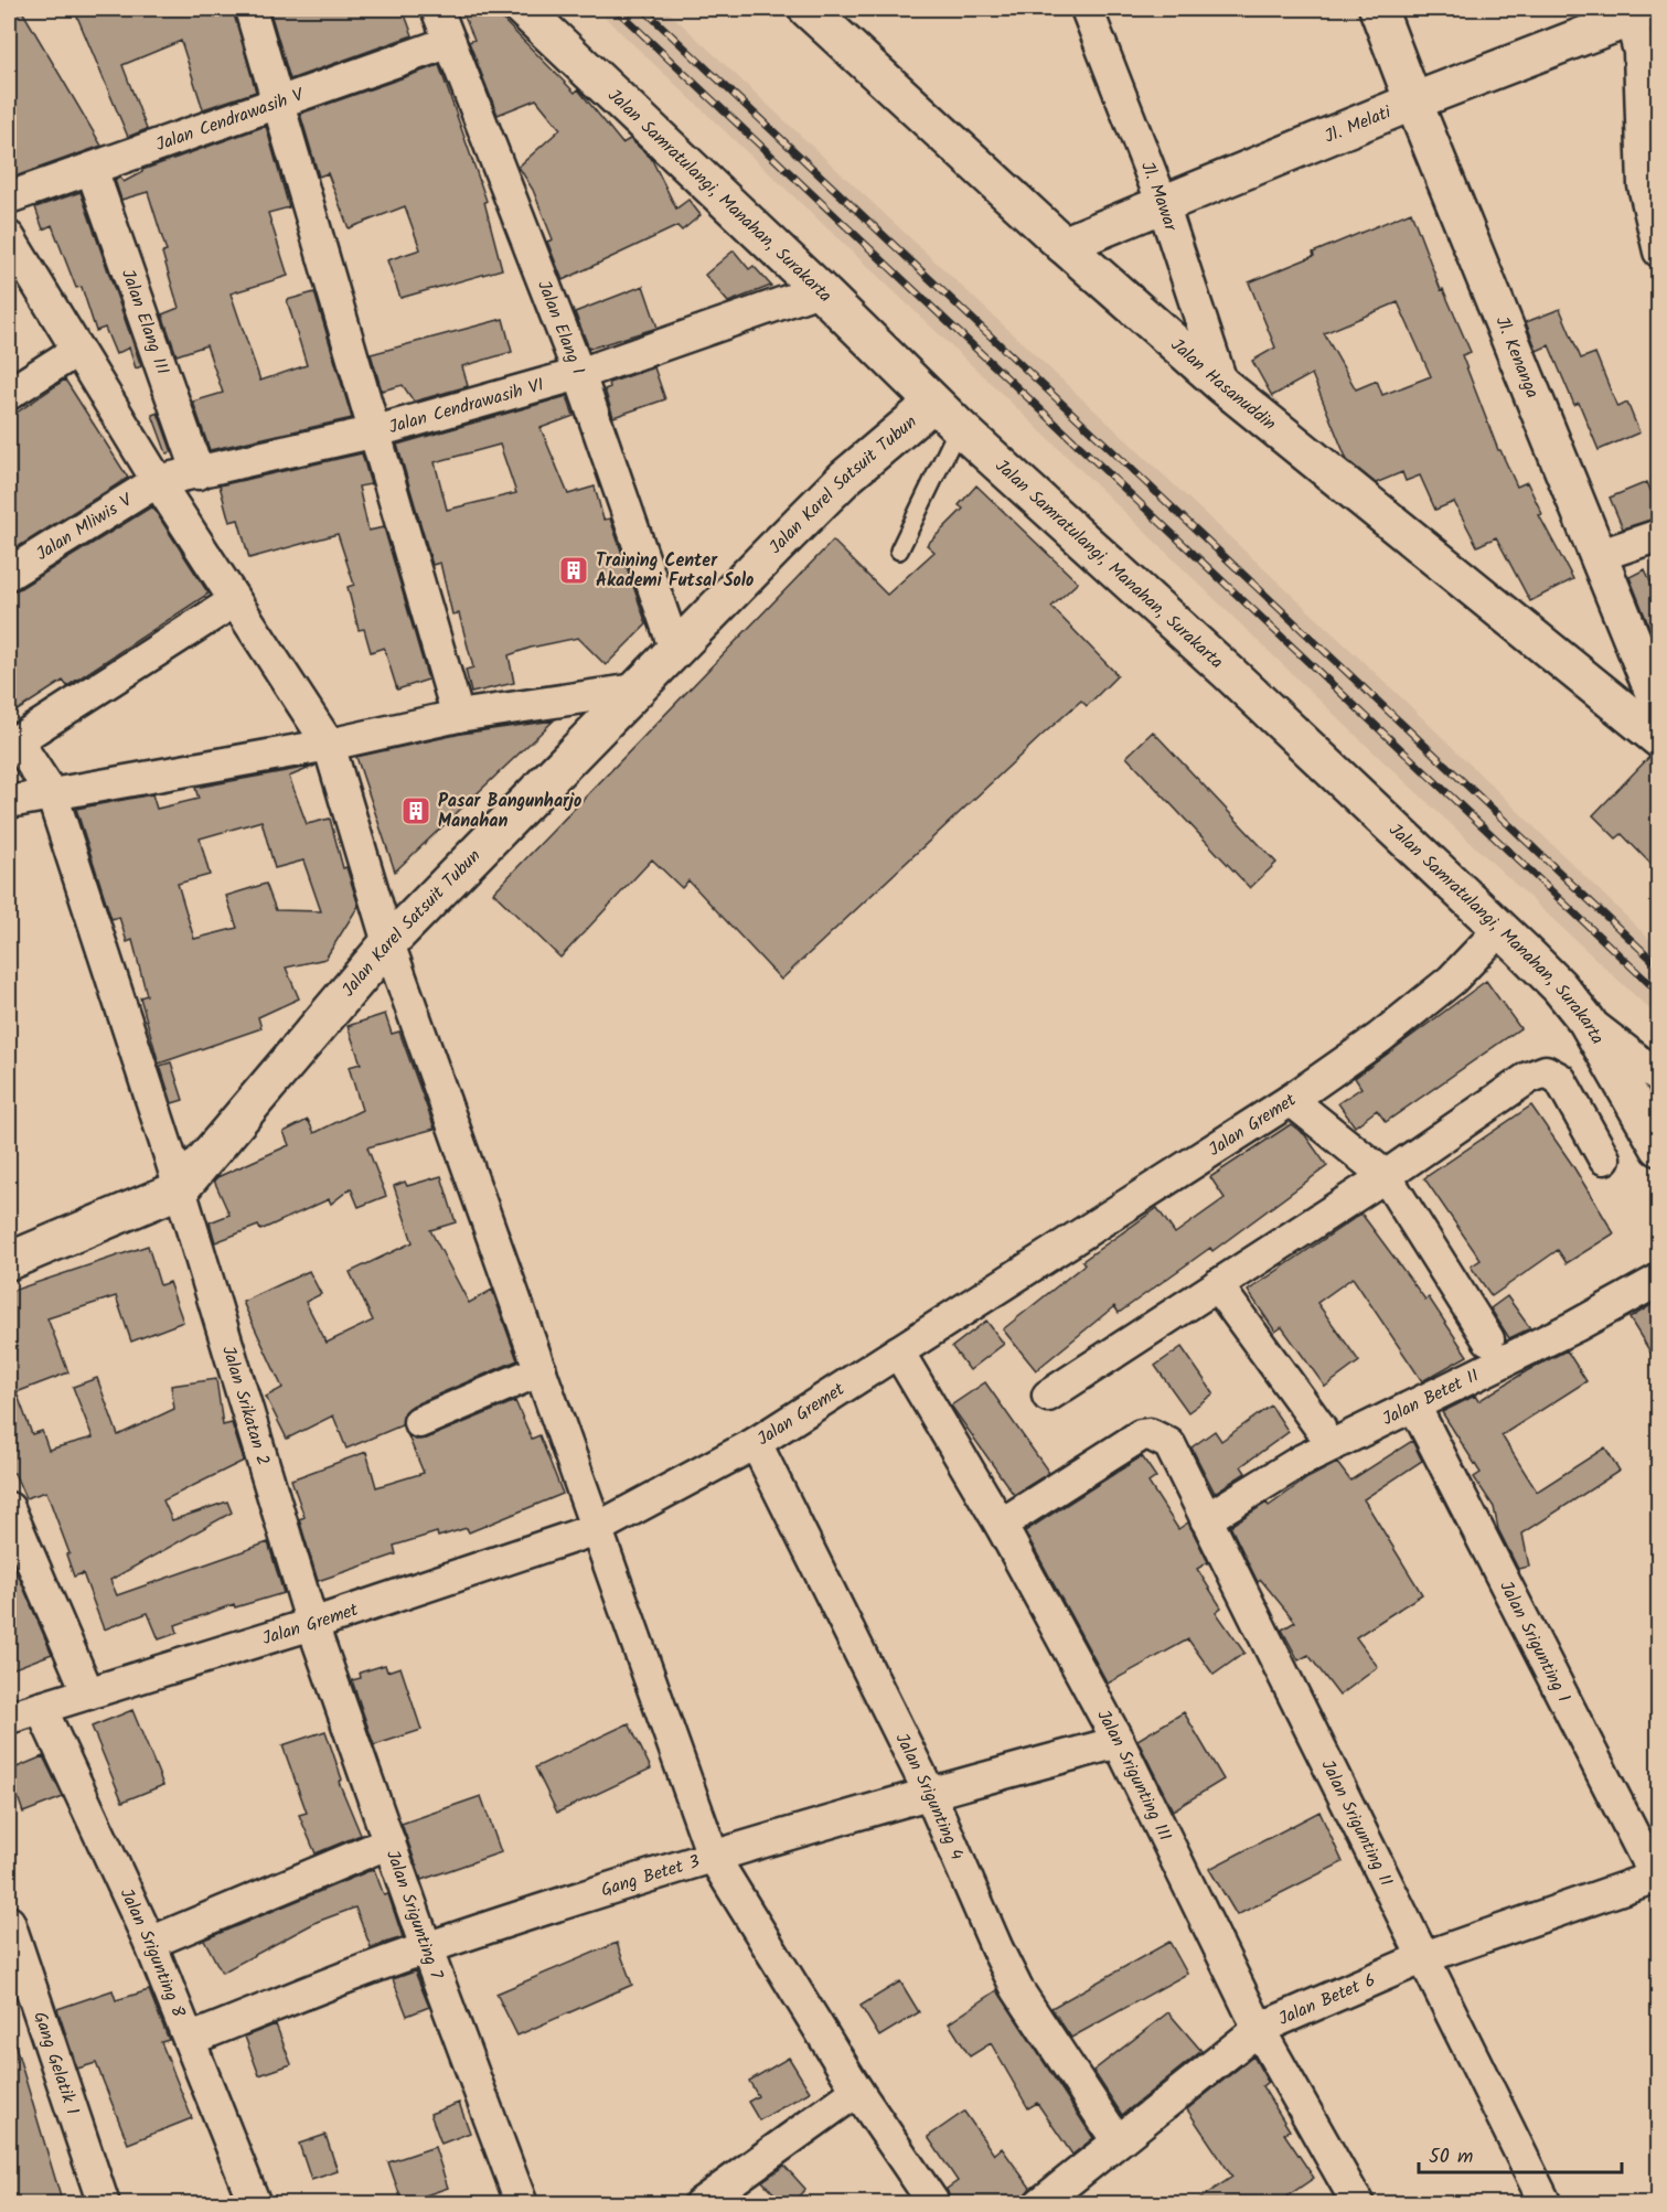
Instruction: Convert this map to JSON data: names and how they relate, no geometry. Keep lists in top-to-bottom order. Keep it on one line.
{"streets":{"main road":["Jl. Melati","Jalan Samratulangi, Manahan, Surakarta","Jl. Kenanga","Jalan Hasanuddin","Jalan Karel Satsuit Tubun"],"street":["Jalan Cendrawasih V","Jl. Mawar","Jalan Elang III","Jalan Elang I","Jalan Cendrawasih VI","Jalan Mliwis V","Jalan Gremet","Jalan Betet II","Jalan Srikatan 2","Jalan Srigunting 1","Jalan Srigunting III","Jalan Srigunting 4","Jalan Srigunting II","Gang Betet 3","Jalan Srigunting 7","Jalan Srigunting 8","Jalan Betet 6","Gang Gelatik 1"]},"crossings":[["Jalan Cendrawasih V","Jalan Elang III"],["Jalan Cendrawasih V","Jalan Elang I"],["Jl. Melati","Jl. Mawar"],["Jl. Melati","Jl. Kenanga"],["Jl. Melati","Jalan Hasanuddin"],["Jalan Samratulangi, Manahan, Surakarta","Jalan Karel Satsuit Tubun"],["Jalan Samratulangi, Manahan, Surakarta","Jalan Gremet"],["Jl. Mawar","Jalan Hasanuddin"],["Jalan Elang III","Jalan Cendrawasih VI"],["Jalan Elang I","Jalan Cendrawasih VI"],["Jalan Elang I","Jalan Karel Satsuit Tubun"],["Jalan Cendrawasih VI","Jalan Mliwis V"],["Jalan Karel Satsuit Tubun","Jalan Srikatan 2"],["Jalan Gremet","Jalan Srikatan 2"],["Jalan Gremet","Jalan Srigunting III"],["Jalan Gremet","Jalan Srigunting 4"],["Jalan Gremet","Jalan Srigunting 7"],["Jalan Gremet","Jalan Srigunting 8"],["Jalan Betet II","Jalan Srigunting 1"],["Jalan Betet II","Jalan Srigunting II"],["Jalan Srikatan 2","Jalan Srigunting 7"],["Jalan Srigunting 1","Jalan Betet 6"],["Jalan Srigunting III","Jalan Srigunting II"],["Jalan Srigunting III","Gang Betet 3"],["Jalan Srigunting III","Jalan Betet 6"],["Jalan Srigunting 4","Gang Betet 3"],["Jalan Srigunting 4","Jalan Betet 6"],["Jalan Srigunting II","Jalan Betet 6"],["Gang Betet 3","Jalan Srigunting 7"],["Gang Betet 3","Jalan Srigunting 8"]],"places":{"building":["Training Center Akademi Futsal Solo","Pasar Bangunharjo Manahan"]},"scale_bar":"50 m"}
